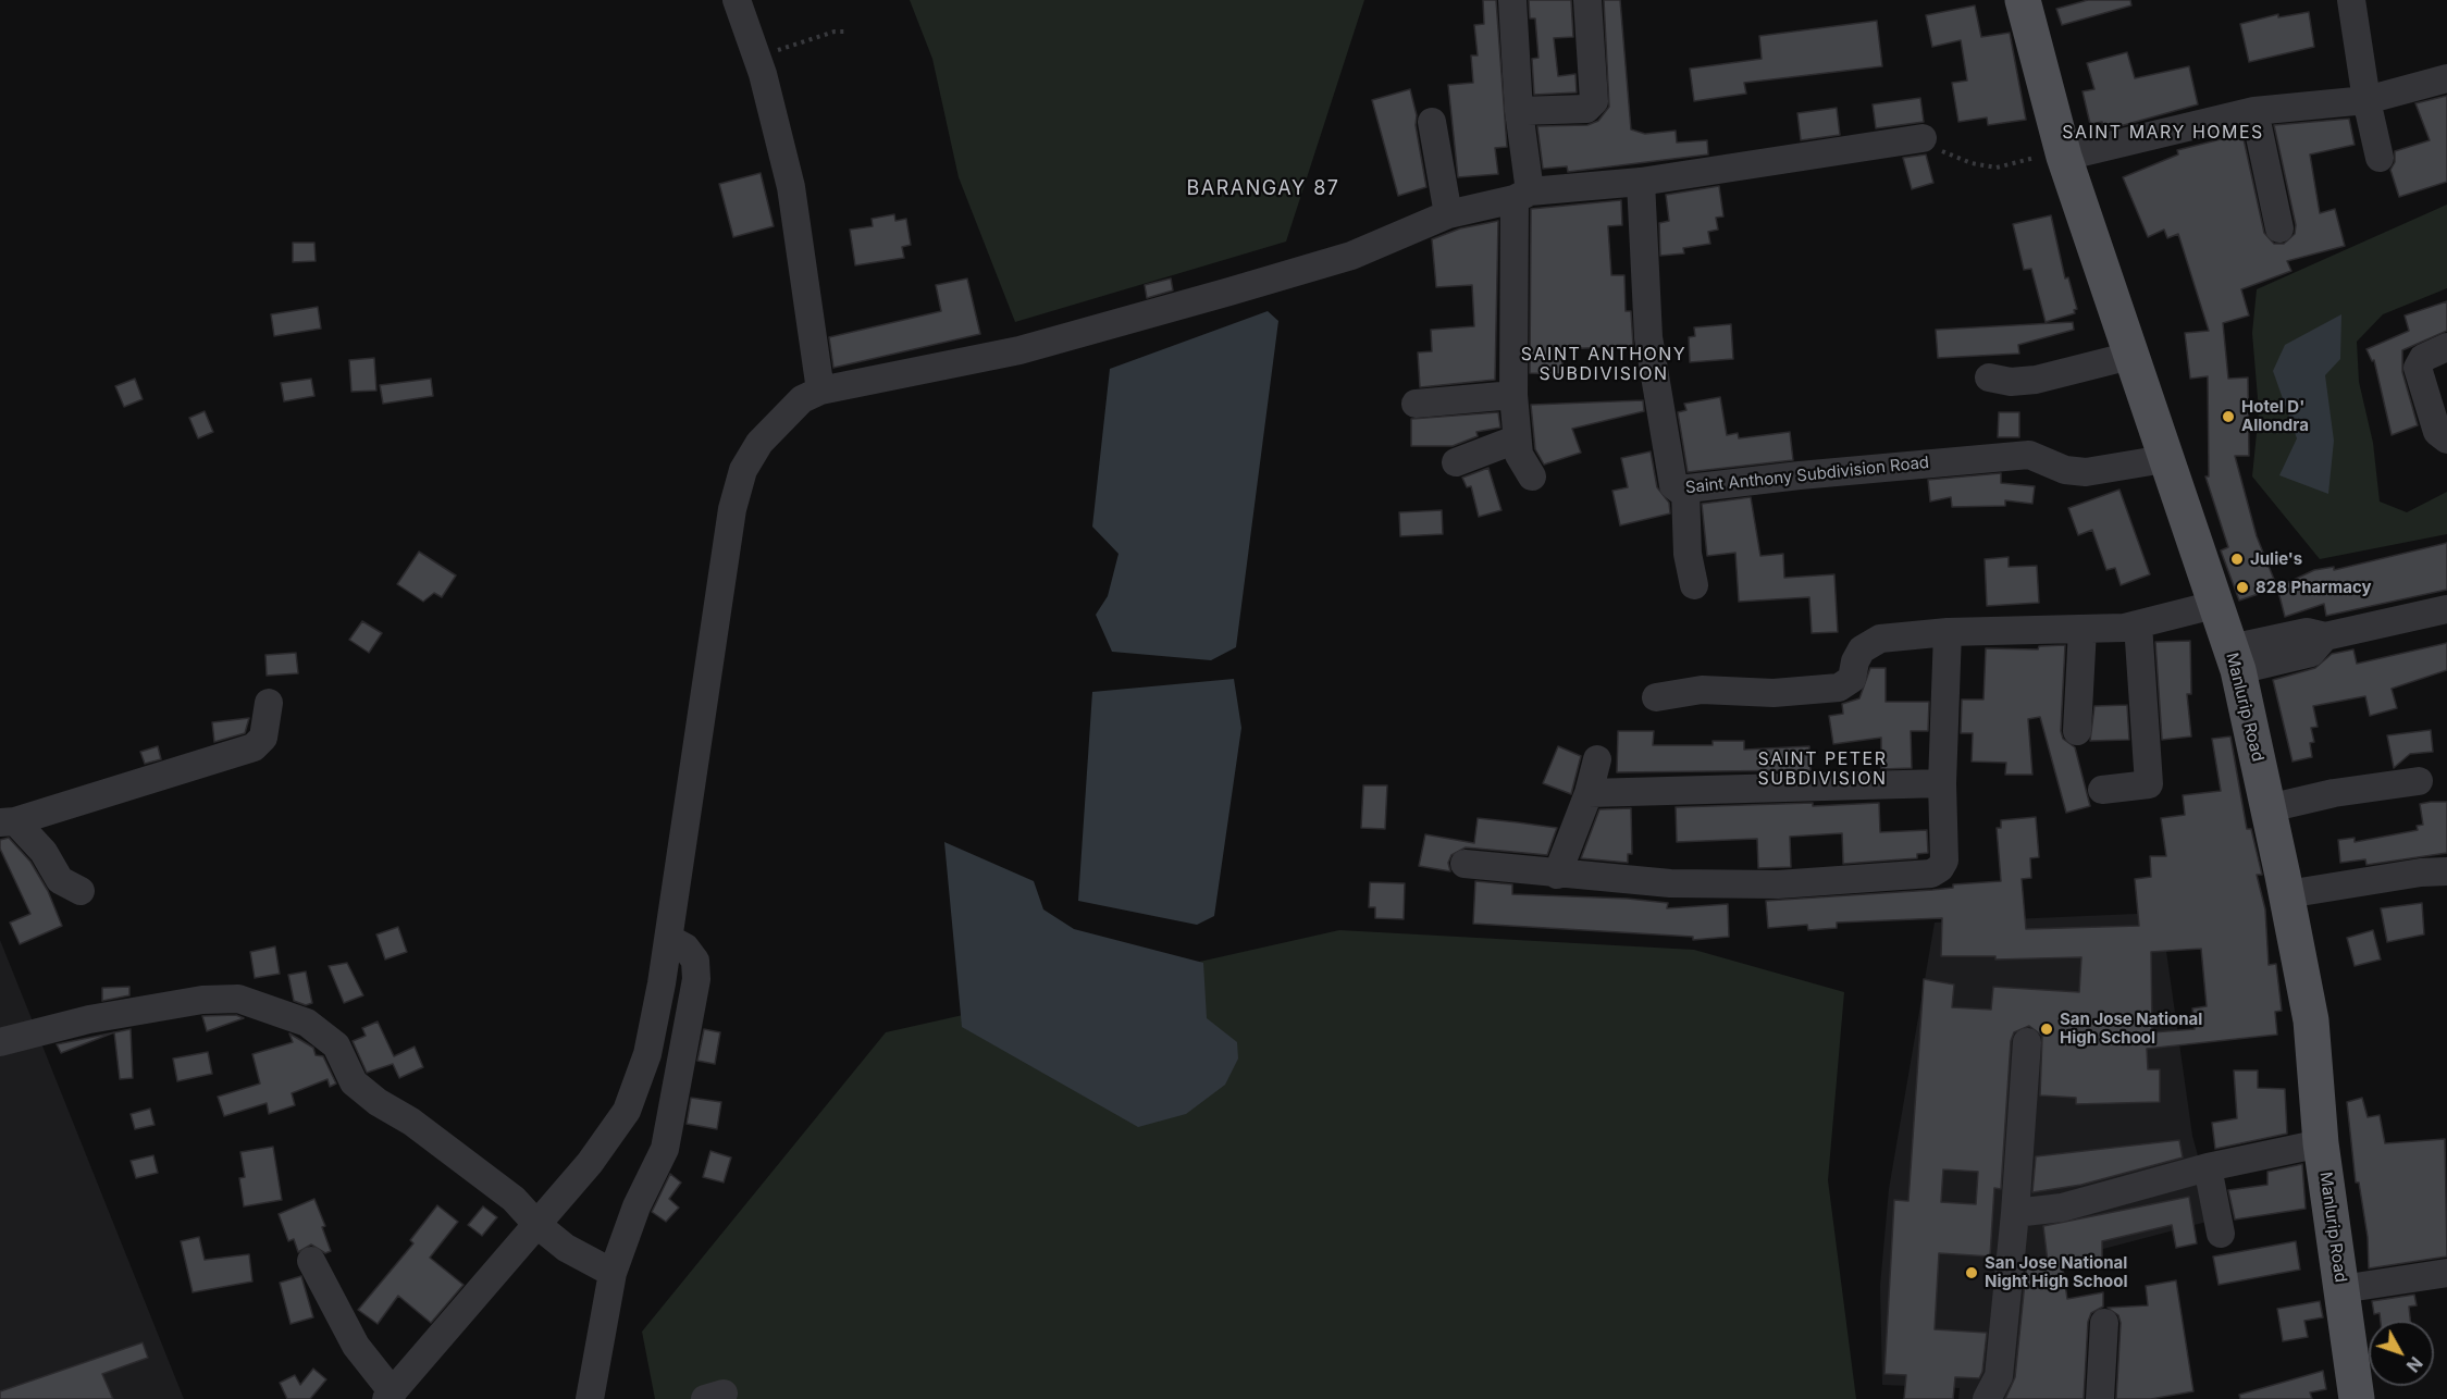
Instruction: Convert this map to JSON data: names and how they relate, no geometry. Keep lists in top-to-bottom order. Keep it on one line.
{"streets":{"main road":["Manlurip Road"],"street":["Saint Anthony Subdivision Road"]},"crossings":[["Saint Anthony Subdivision Road","Manlurip Road"]],"districts":["SAINT MARY HOMES","BARANGAY 87","SAINT ANTHONY SUBDIVISION","SAINT PETER SUBDIVISION"],"places":["Hotel D' Allondra","Julie's","828 Pharmacy","San Jose National High School","San Jose National Night High School"],"north":"bottom right"}
